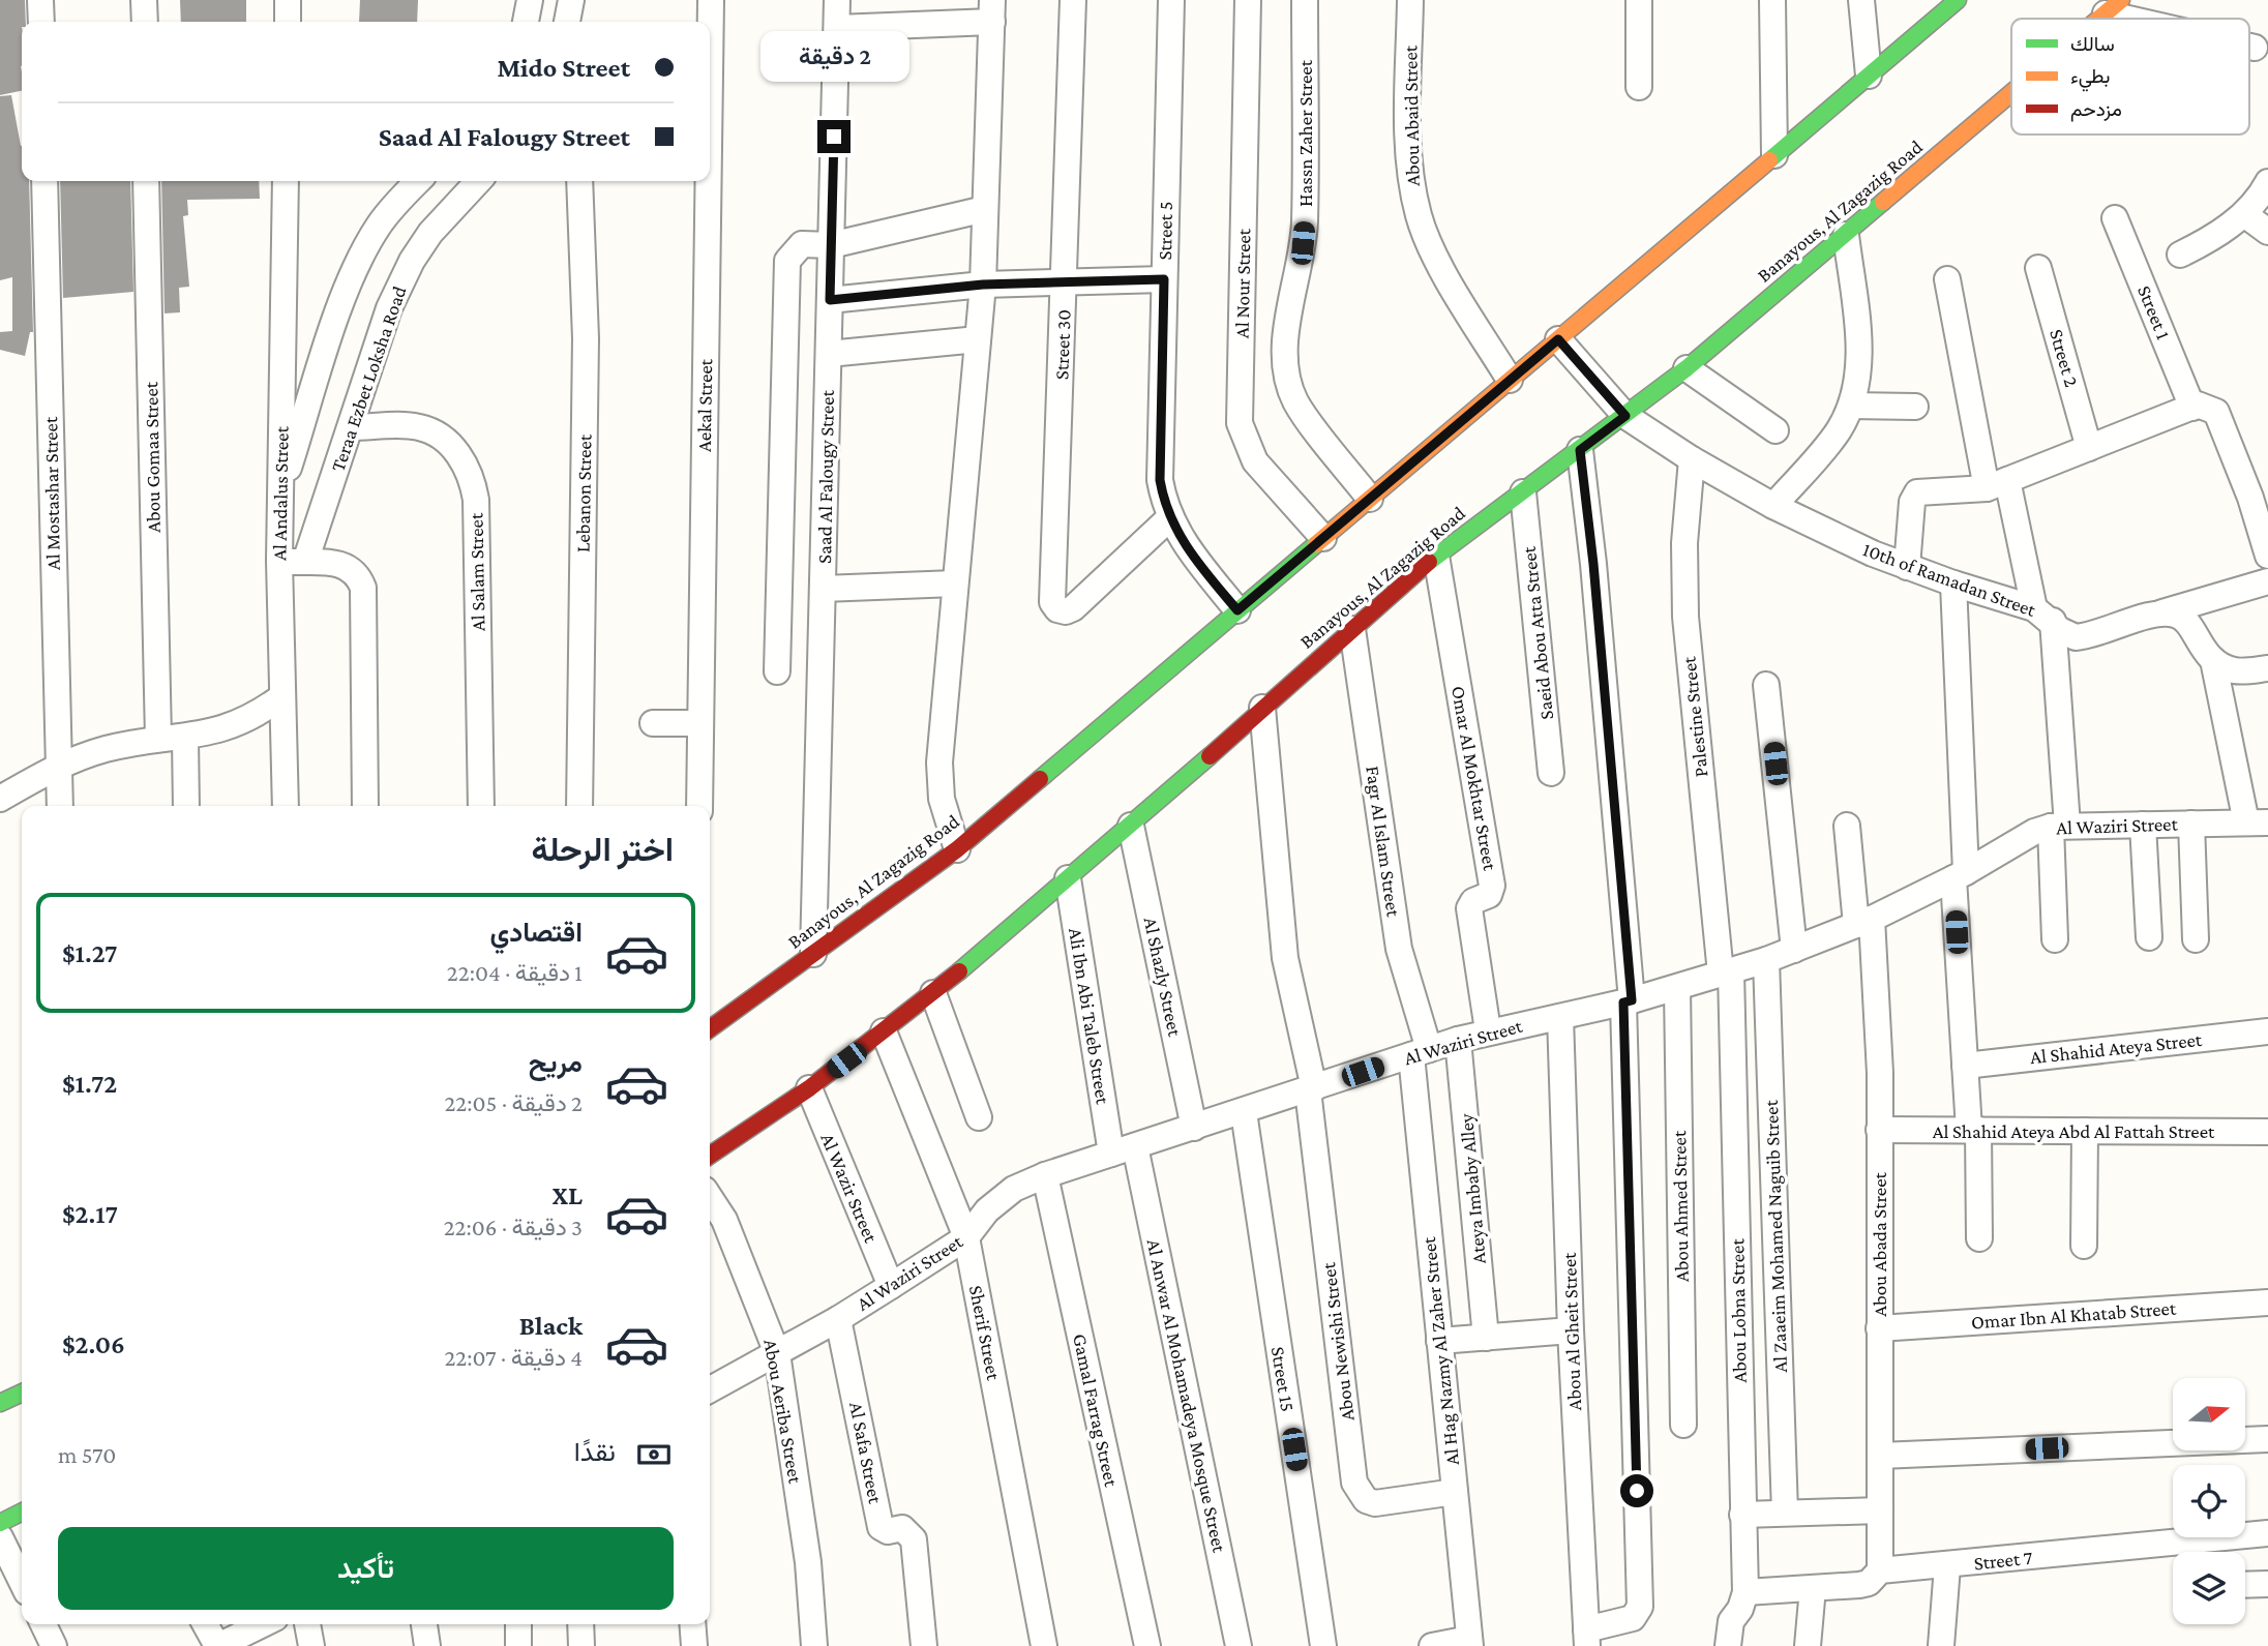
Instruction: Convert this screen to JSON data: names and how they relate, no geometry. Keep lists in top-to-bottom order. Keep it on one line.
{"streets":{"main road":["Banayous, Al Zagazig Road"],"street":["Abou Abaid Street","Hassn Zaher Street","Street 5","Al Nour Street","Street 1","Street 30","Street 2","Teraa Ezbet Loksha Road","Aekal Street","Abou Gomaa Street","Saad Al Falougy Street","Al Mostashar Street","Al Andalus Street","Lebanon Street","Al Salam Street","10th of Ramadan Street","Saeid Abou Atta Street","Palestine Street","Omar Al Mokhtar Street","Al Waziri Street","Fagr Al Islam Street","Al Shazly Street","Ali Ibn Abi Taleb Street","Al Shahid Ateya Street","Al Shahid Ateya Abd Al Fattah Street","Al Wazir Street","Ateya Imbaby Alley","Abou Ahmed Street","Al Zaaeim Mohamed Naguib Street","Abou Abada Street","Abou Lobna Street","Omar Ibn Al Khatab Street","Abou Al Gheit Street","Sherif Street","Abou Newishi Street","Al Hag Nazmy Al Zaher Street","Street 15","Al Anwar Al Mohamadeya Mosque Street","Gamal Farrag Street","Abou Aeriba Street","Al Safa Street","Street 7"]},"crossings":[["Abou Abaid Street","Banayous, Al Zagazig Road"],["Hassn Zaher Street","Banayous, Al Zagazig Road"],["Banayous, Al Zagazig Road","Street 5"],["Banayous, Al Zagazig Road","Al Nour Street"],["Banayous, Al Zagazig Road","Saad Al Falougy Street"],["Banayous, Al Zagazig Road","10th of Ramadan Street"],["Banayous, Al Zagazig Road","Saeid Abou Atta Street"],["Banayous, Al Zagazig Road","Omar Al Mokhtar Street"],["Banayous, Al Zagazig Road","Fagr Al Islam Street"],["Banayous, Al Zagazig Road","Al Shazly Street"],["Banayous, Al Zagazig Road","Ali Ibn Abi Taleb Street"],["Banayous, Al Zagazig Road","Al Wazir Street"],["Banayous, Al Zagazig Road","Sherif Street"],["Banayous, Al Zagazig Road","Abou Newishi Street"],["Street 5","Street 30"],["Teraa Ezbet Loksha Road","Al Salam Street"],["10th of Ramadan Street","Palestine Street"],["Palestine Street","Al Waziri Street"],["Palestine Street","Abou Lobna Street"],["Omar Al Mokhtar Street","Al Waziri Street"],["Al Waziri Street","Fagr Al Islam Street"],["Al Waziri Street","Al Shazly Street"],["Al Waziri Street","Ali Ibn Abi Taleb Street"],["Al Waziri Street","Al Wazir Street"],["Al Waziri Street","Ateya Imbaby Alley"],["Al Waziri Street","Abou Ahmed Street"],["Al Waziri Street","Al Zaaeim Mohamed Naguib Street"],["Al Waziri Street","Abou Abada Street"],["Al Waziri Street","Abou Lobna Street"],["Al Waziri Street","Abou Al Gheit Street"],["Al Waziri Street","Sherif Street"],["Al Waziri Street","Abou Newishi Street"],["Al Waziri Street","Al Hag Nazmy Al Zaher Street"],["Al Waziri Street","Street 15"],["Al Waziri Street","Al Anwar Al Mohamadeya Mosque Street"],["Al Waziri Street","Gamal Farrag Street"],["Al Waziri Street","Abou Aeriba Street"],["Al Waziri Street","Al Safa Street"],["Fagr Al Islam Street","Al Hag Nazmy Al Zaher Street"],["Ali Ibn Abi Taleb Street","Al Anwar Al Mohamadeya Mosque Street"],["Al Shahid Ateya Abd Al Fattah Street","Abou Abada Street"],["Abou Abada Street","Omar Ibn Al Khatab Street"],["Abou Abada Street","Street 7"],["Abou Lobna Street","Street 7"],["Abou Newishi Street","Al Hag Nazmy Al Zaher Street"]],"legend":["سالك","بطيء","مزدحم"],"north":"right","page":{"banner":["Mido Street","Saad Al Falougy Street"],"bubble":"2 دقيقة","heading":"اختر الرحلة","list":[{"name":"اقتصادي","note":"1 دقيقة · 22:04","value":"$1.27"},{"name":"مريح","note":"2 دقيقة · 22:05","value":"$1.72"},{"name":"XL","note":"3 دقيقة · 22:06","value":"$2.17"},{"name":"Black","note":"4 دقيقة · 22:07","value":"$2.06"}],"pay":["نقدًا","570 m"],"buttons":"تأكيد"}}
